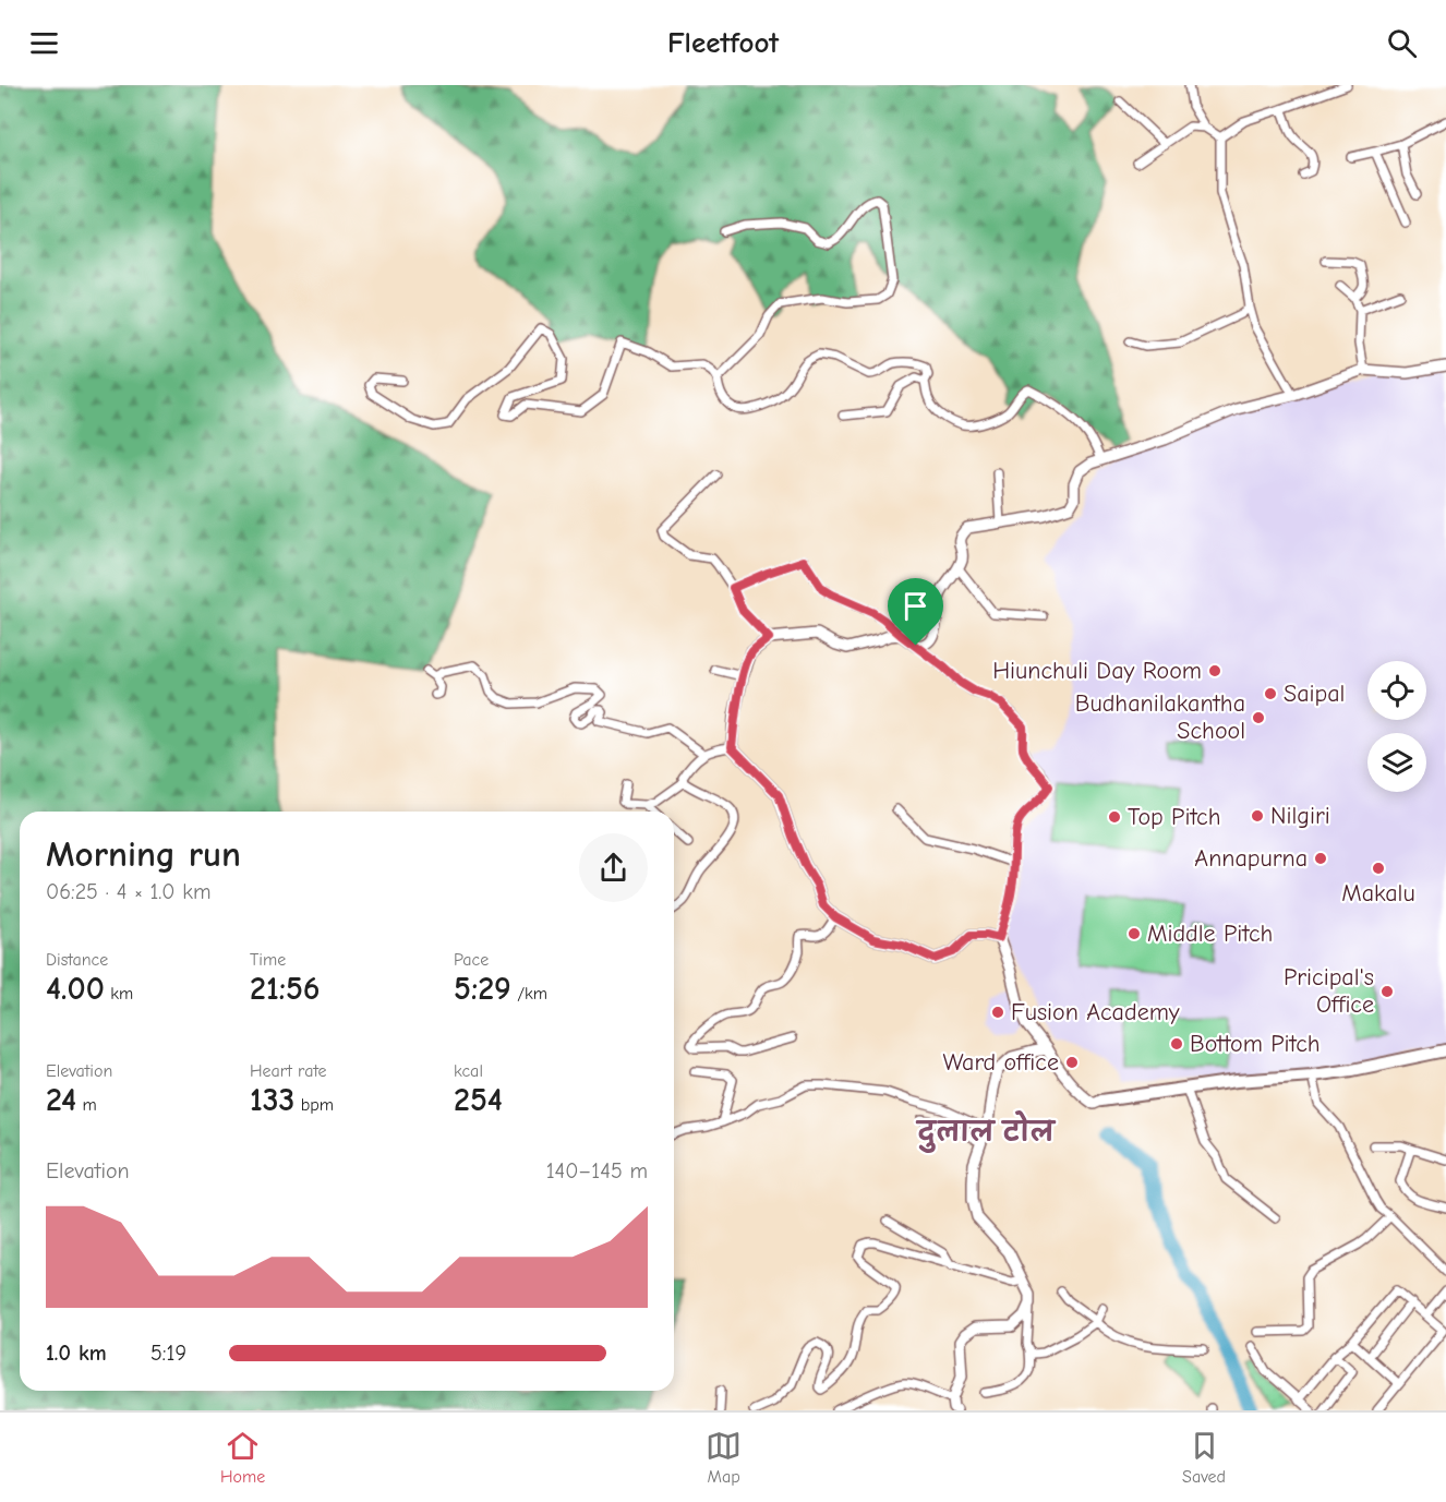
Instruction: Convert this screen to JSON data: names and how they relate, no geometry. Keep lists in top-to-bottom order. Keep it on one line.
{"districts":["दुलाल टोल"],"places":["Hiunchuli Day Room","Saipal","Budhanilakantha School","Nilgiri","Top Pitch","Annapurna","Makalu","Middle Pitch","Pricipal's Office","Fusion Academy","Bottom Pitch","Ward office"],"page":{"header":"Fleetfoot","heading":["Morning run","06:25 · 4 × 1.0 km"],"stats":[["Distance","4.00 km"],["Time","21:56"],["Pace","5:29 /km"],["Elevation","24 m"],["Heart rate","133 bpm"],["kcal","254"]],"chart":["Elevation","140–145 m"],"list":[{"name":"1.0 km","note":"5:19"}],"tabs":["Home","Map","Saved"]}}
